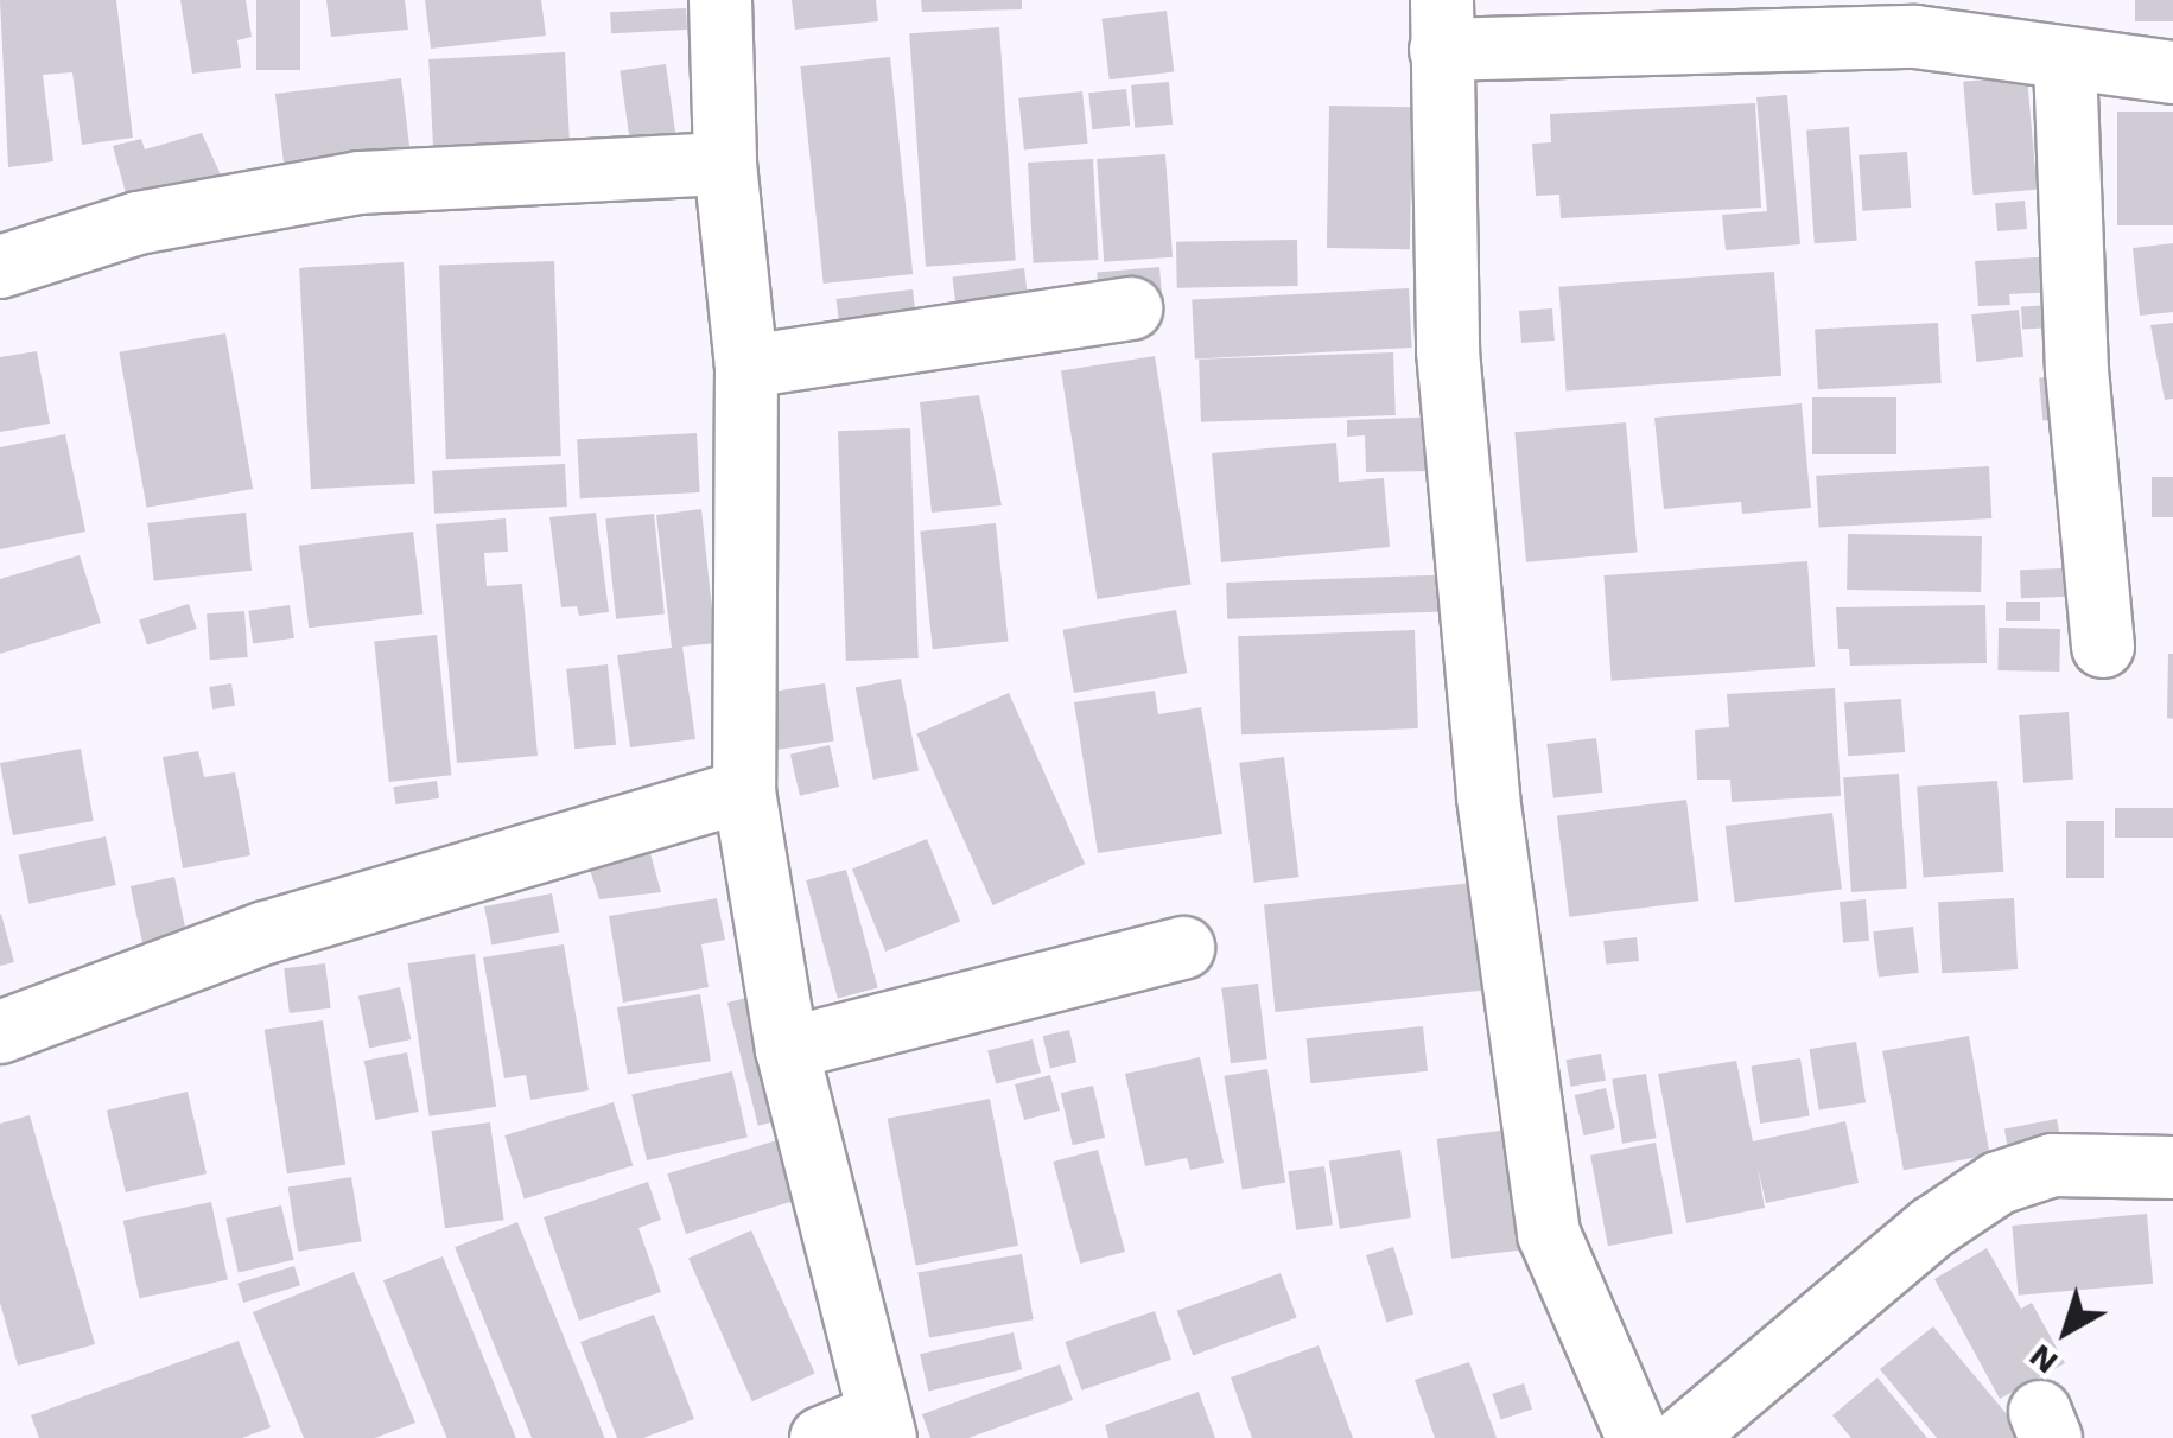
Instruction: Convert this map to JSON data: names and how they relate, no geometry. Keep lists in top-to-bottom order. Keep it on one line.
{"north":"bottom left"}
